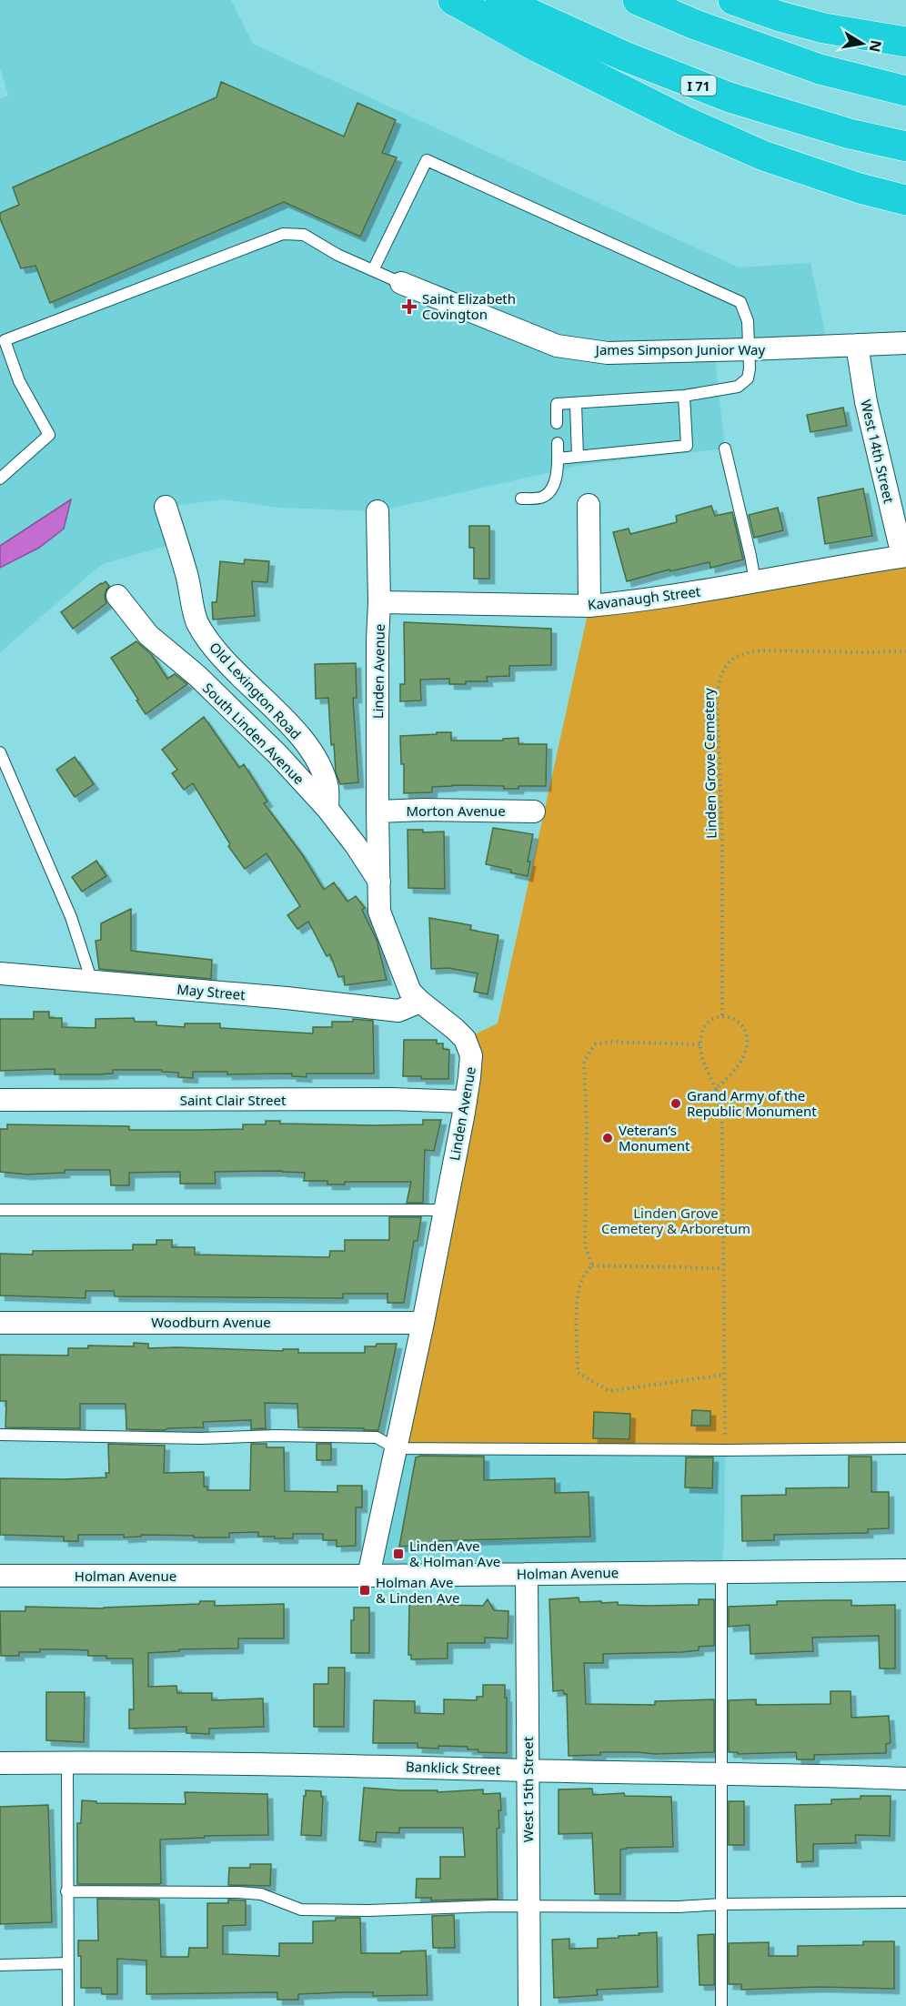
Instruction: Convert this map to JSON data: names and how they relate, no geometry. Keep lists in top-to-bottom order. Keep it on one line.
{"streets":{"highway":["I 71"],"street":["James Simpson Junior Way","West 14th Street","Kavanaugh Street","Linden Avenue","Old Lexington Road","South Linden Avenue","Morton Avenue","May Street","Saint Clair Street","Woodburn Avenue","Holman Avenue","Banklick Street","West 15th Street"],"path":["Linden Grove Cemetery"]},"crossings":[["James Simpson Junior Way","West 14th Street"],["West 14th Street","Kavanaugh Street"],["Kavanaugh Street","Linden Avenue"],["Linden Avenue","South Linden Avenue"],["Linden Avenue","Morton Avenue"],["Linden Avenue","May Street"],["Linden Avenue","Saint Clair Street"],["Linden Avenue","Woodburn Avenue"],["Linden Avenue","Holman Avenue"],["Old Lexington Road","South Linden Avenue"],["Holman Avenue","West 15th Street"],["Banklick Street","West 15th Street"]],"parks":["Linden Grove Cemetery & Arboretum"],"places":{"health":["Saint Elizabeth Covington"],"other":["Grand Army of the Republic Monument","Veteran’s Monument"],"transit":["Linden Ave & Holman Ave","Holman Ave & Linden Ave"]},"north":"right"}
